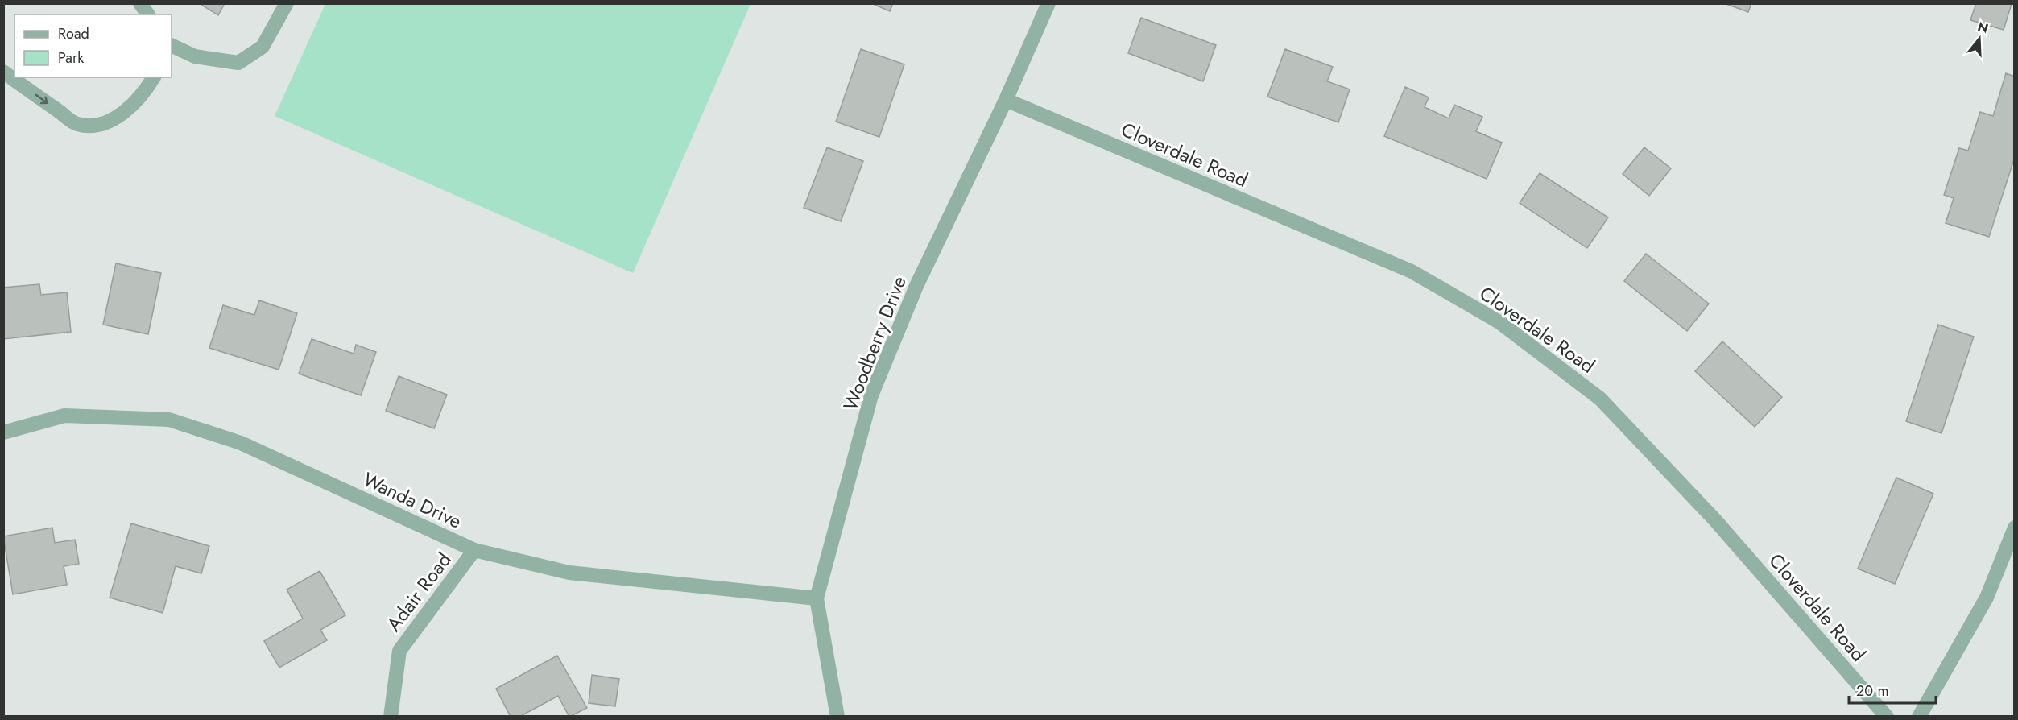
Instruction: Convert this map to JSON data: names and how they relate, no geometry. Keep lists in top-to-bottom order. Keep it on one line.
{"streets":{"street":["Cloverdale Road","Woodberry Drive","Wanda Drive","Adair Road"]},"crossings":[["Cloverdale Road","Woodberry Drive"],["Woodberry Drive","Wanda Drive"],["Wanda Drive","Adair Road"]],"legend":["Road","Park"],"scale_bar":"20 m","north":"top"}
